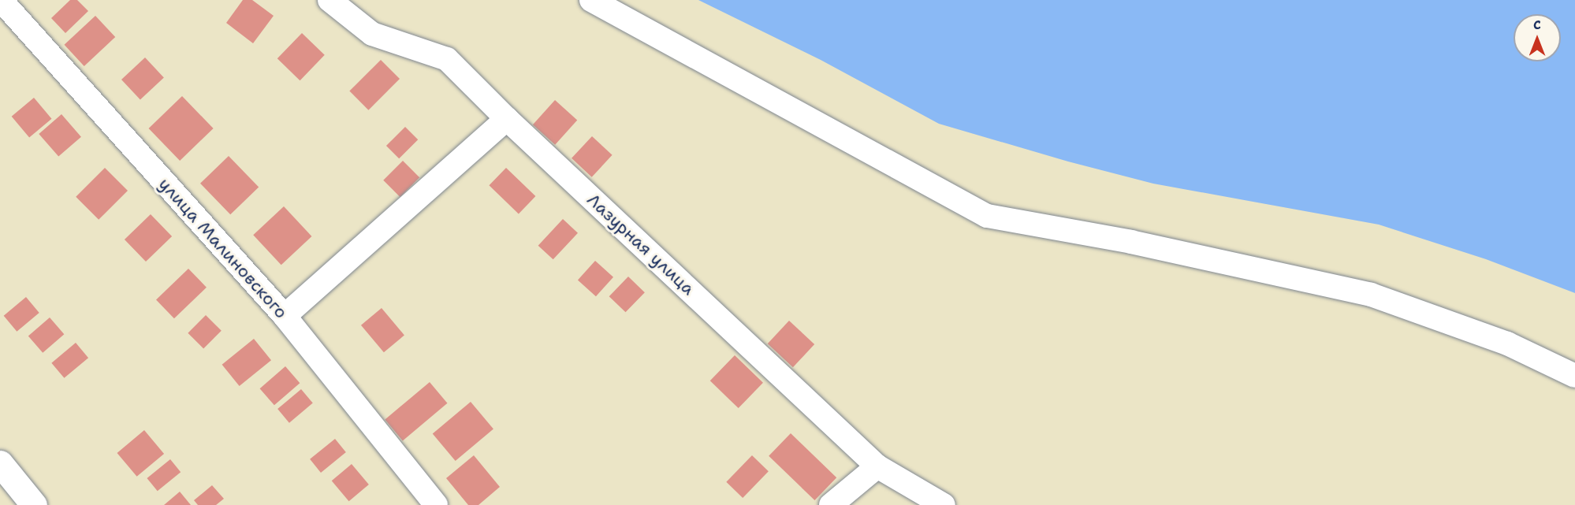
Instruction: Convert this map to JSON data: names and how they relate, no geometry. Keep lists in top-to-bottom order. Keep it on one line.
{"streets":{"street":["Лазурная улица","улица Малиновского"]},"north":"top"}
